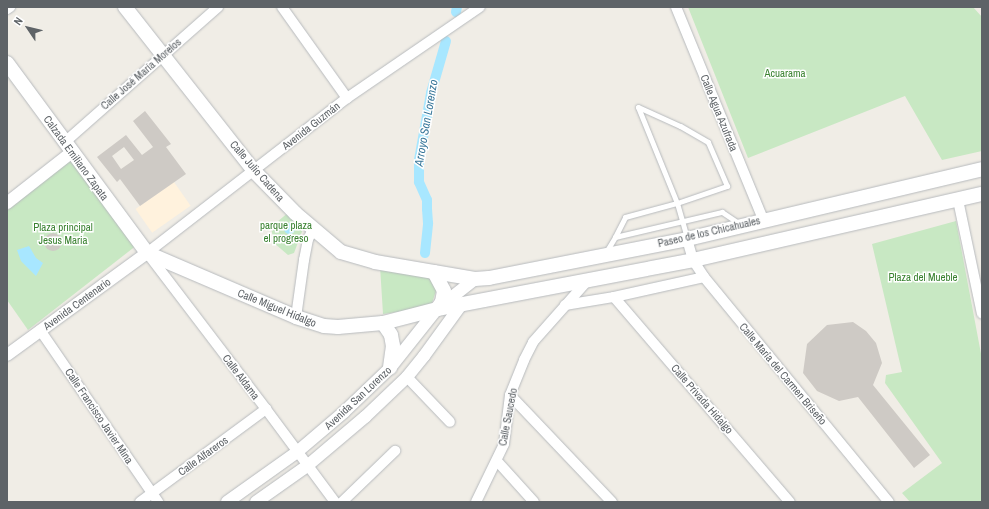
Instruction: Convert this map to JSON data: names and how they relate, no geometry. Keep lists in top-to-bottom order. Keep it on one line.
{"streets":{"main road":["Calzada Emiliano Zapata","Calle Julio Cadena","Paseo de los Chicahuales","Calle Miguel Hidalgo"],"street":["Calle José María Morelos","Calle Agua Azufrada","Avenida Guzmán","Avenida Centenario","Calle María del Carmen Briseño","Calle Aldama","Avenida San Lorenzo","Calle Privada Hidalgo","Calle Francisco Javier Mina","Calle Saucedo","Calle Alfareros"]},"crossings":[["Calle José María Morelos","Calzada Emiliano Zapata"],["Calle José María Morelos","Calle Julio Cadena"],["Calle Agua Azufrada","Paseo de los Chicahuales"],["Avenida Guzmán","Calzada Emiliano Zapata"],["Avenida Guzmán","Calle Julio Cadena"],["Avenida Guzmán","Avenida Centenario"],["Avenida Guzmán","Calle Miguel Hidalgo"],["Avenida Guzmán","Calle Aldama"],["Calzada Emiliano Zapata","Avenida Centenario"],["Calzada Emiliano Zapata","Calle Miguel Hidalgo"],["Calzada Emiliano Zapata","Calle Aldama"],["Calle Julio Cadena","Paseo de los Chicahuales"],["Paseo de los Chicahuales","Calle Miguel Hidalgo"],["Paseo de los Chicahuales","Calle María del Carmen Briseño"],["Paseo de los Chicahuales","Avenida San Lorenzo"],["Paseo de los Chicahuales","Calle Saucedo"],["Avenida Centenario","Calle Miguel Hidalgo"],["Avenida Centenario","Calle Aldama"],["Avenida Centenario","Calle Francisco Javier Mina"],["Calle Miguel Hidalgo","Calle Aldama"],["Calle Miguel Hidalgo","Avenida San Lorenzo"],["Calle Aldama","Avenida San Lorenzo"],["Calle Aldama","Calle Alfareros"],["Calle Francisco Javier Mina","Calle Alfareros"]],"water":["Arroyo San Lorenzo"],"parks":["Acuarama","parque plaza el progreso","Plaza principal Jesus Maria","Plaza del Mueble"],"north":"top left"}
